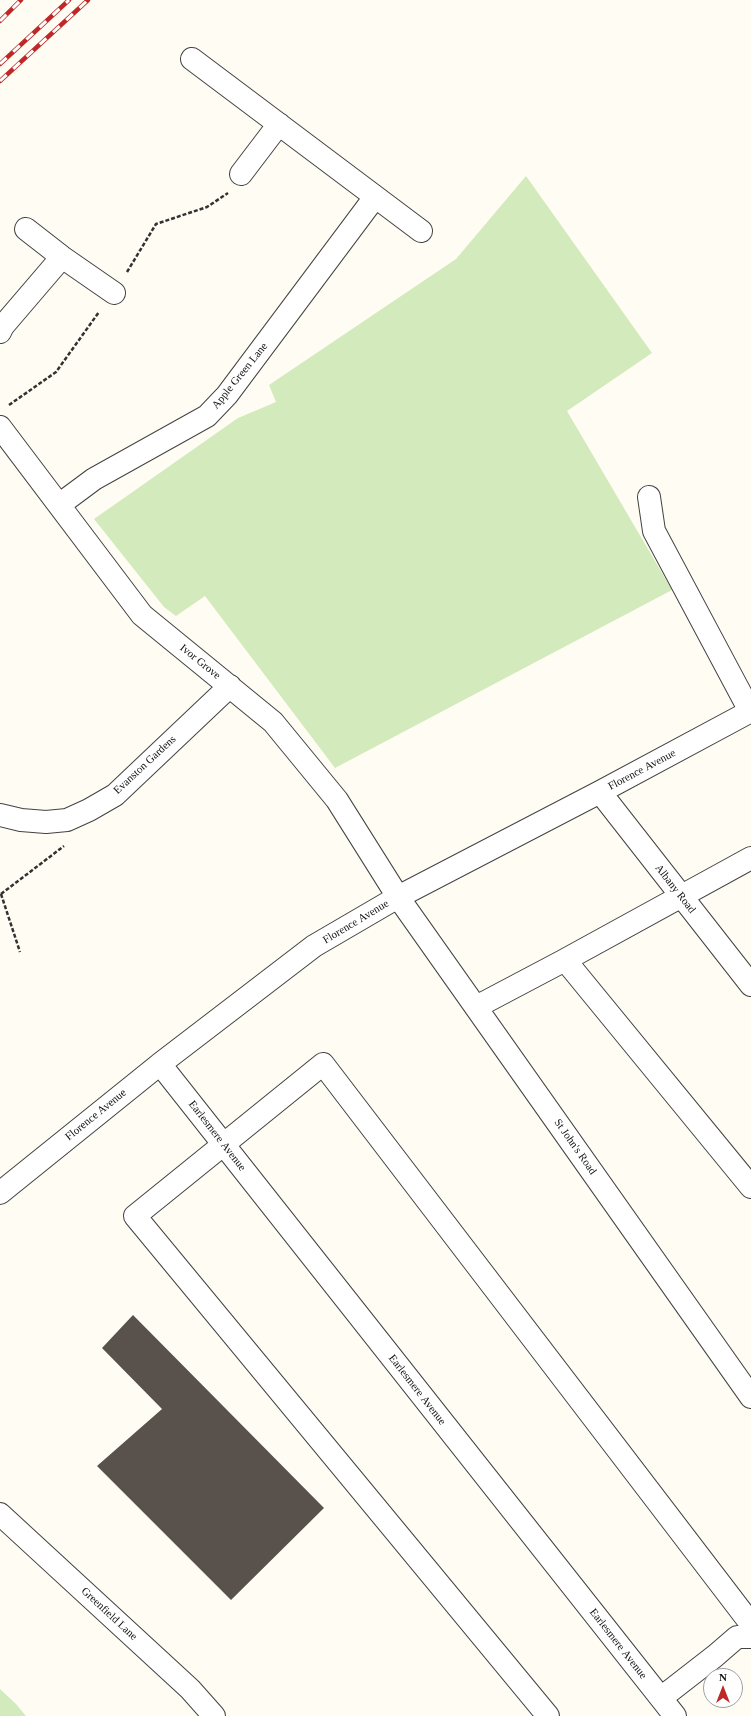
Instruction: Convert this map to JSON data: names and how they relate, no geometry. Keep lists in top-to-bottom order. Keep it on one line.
{"streets":{"street":["Apple Green Lane","Ivor Grove","Evanston Gardens","Florence Avenue","Albany Road","Earlesmere Avenue","St John's Road","Greenfield Lane"]},"crossings":[["Apple Green Lane","Ivor Grove"],["Ivor Grove","Evanston Gardens"],["Ivor Grove","Florence Avenue"],["Ivor Grove","St John's Road"],["Florence Avenue","Albany Road"],["Florence Avenue","Earlesmere Avenue"],["Florence Avenue","St John's Road"]],"north":"top"}
